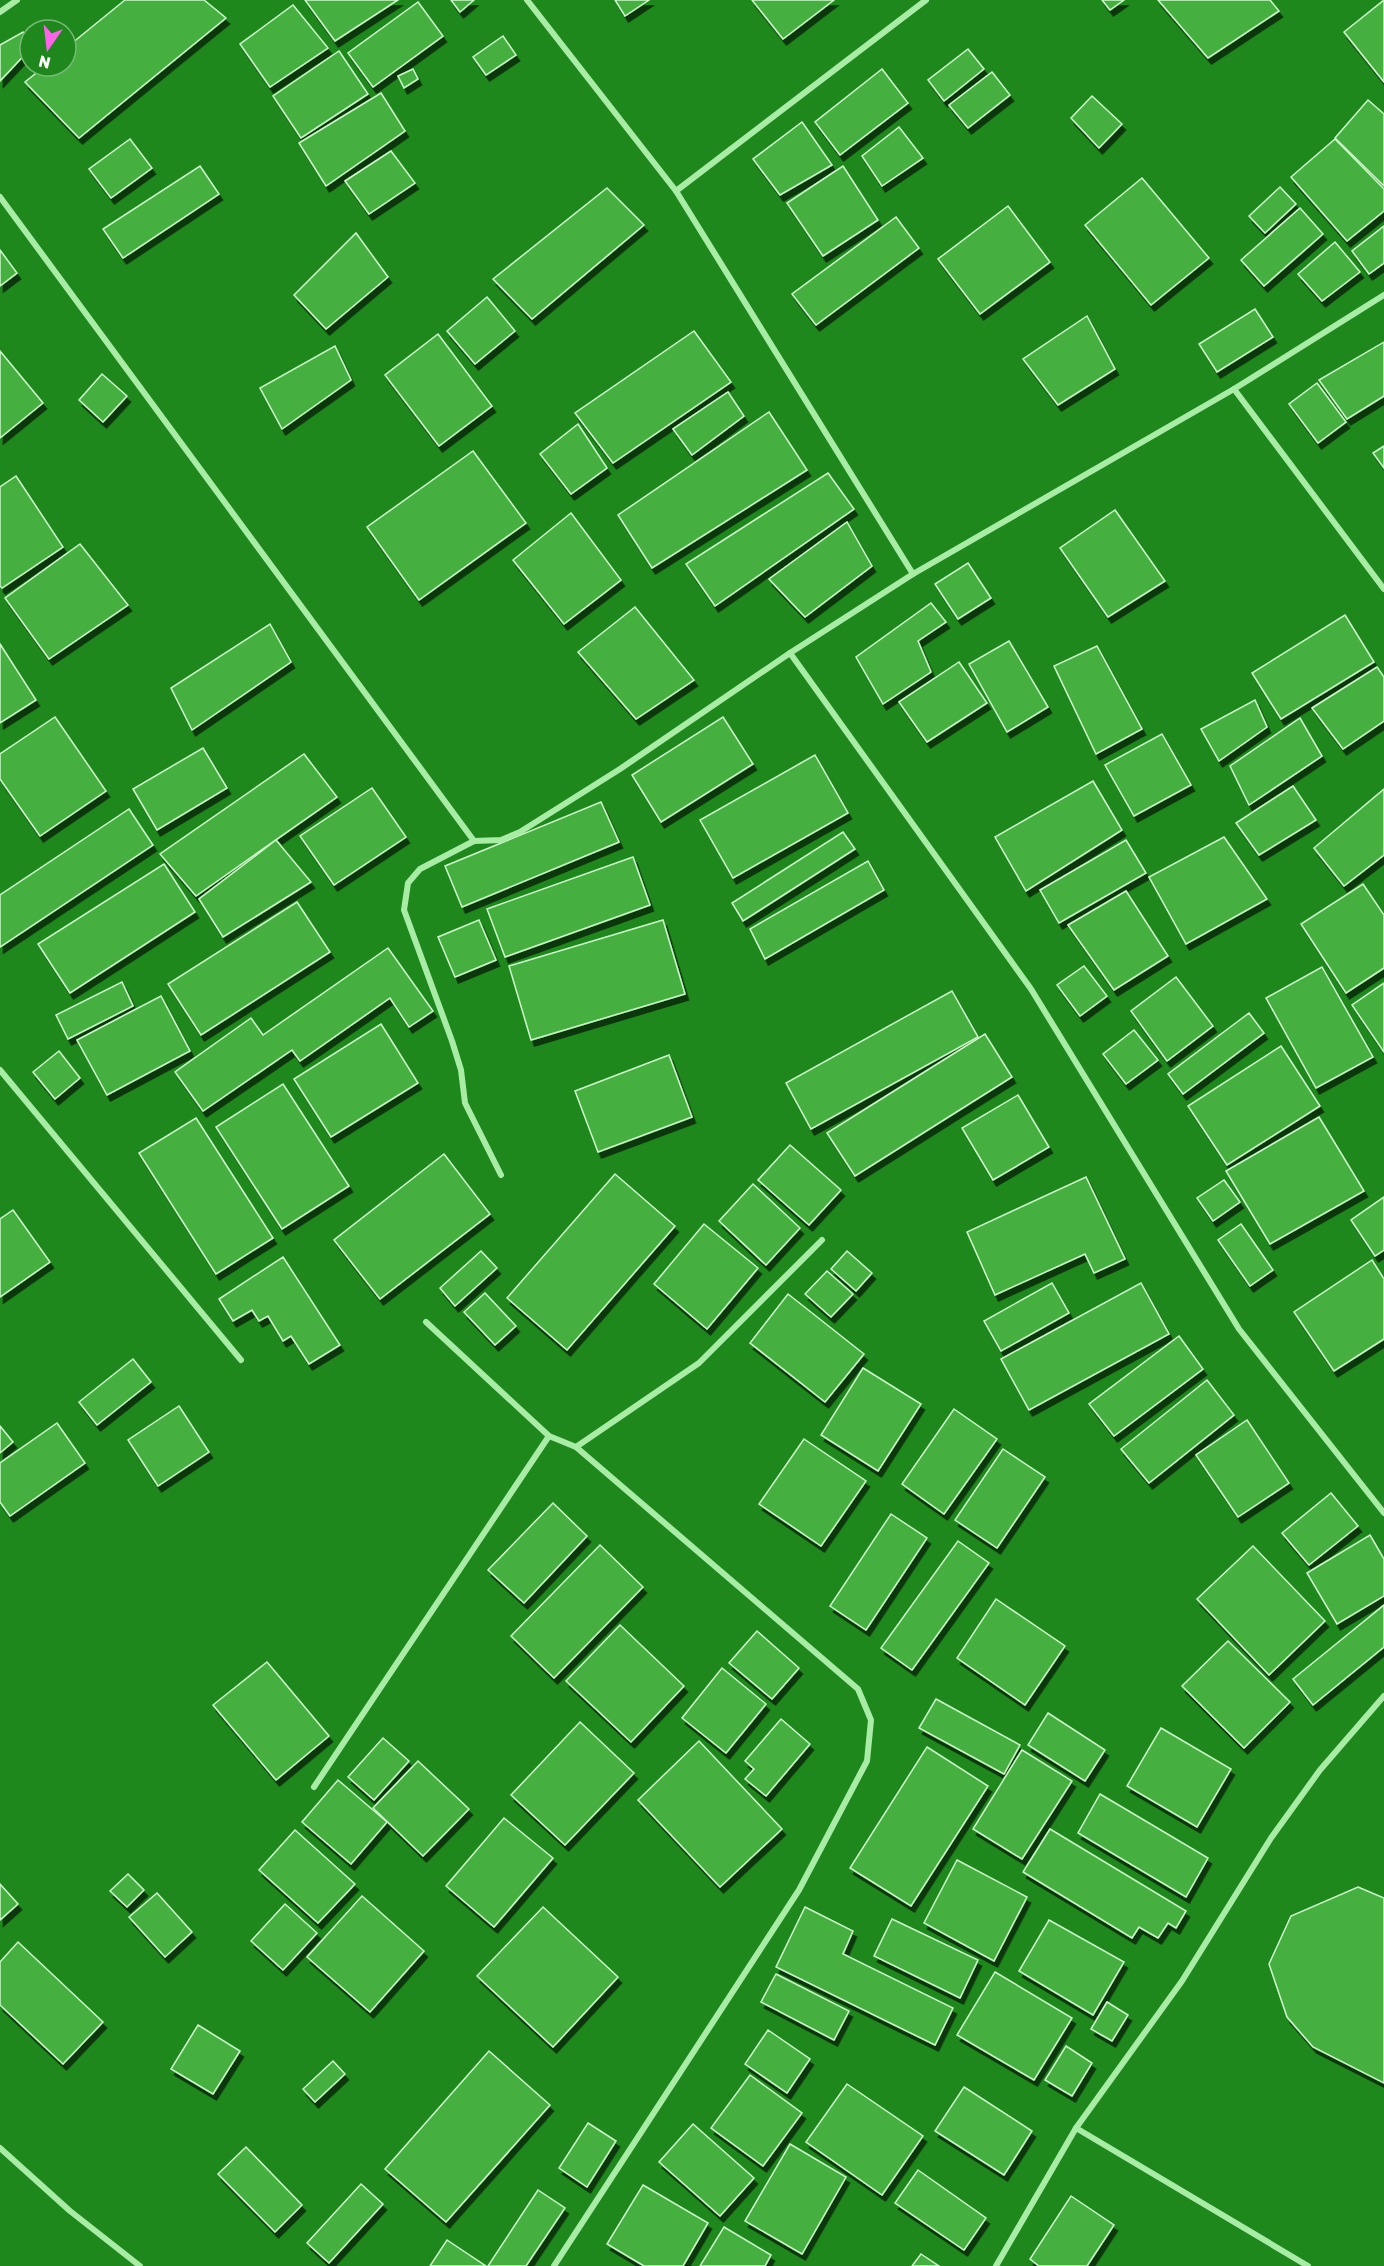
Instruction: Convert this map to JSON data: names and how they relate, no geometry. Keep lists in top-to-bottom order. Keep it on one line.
{"north":"bottom"}
